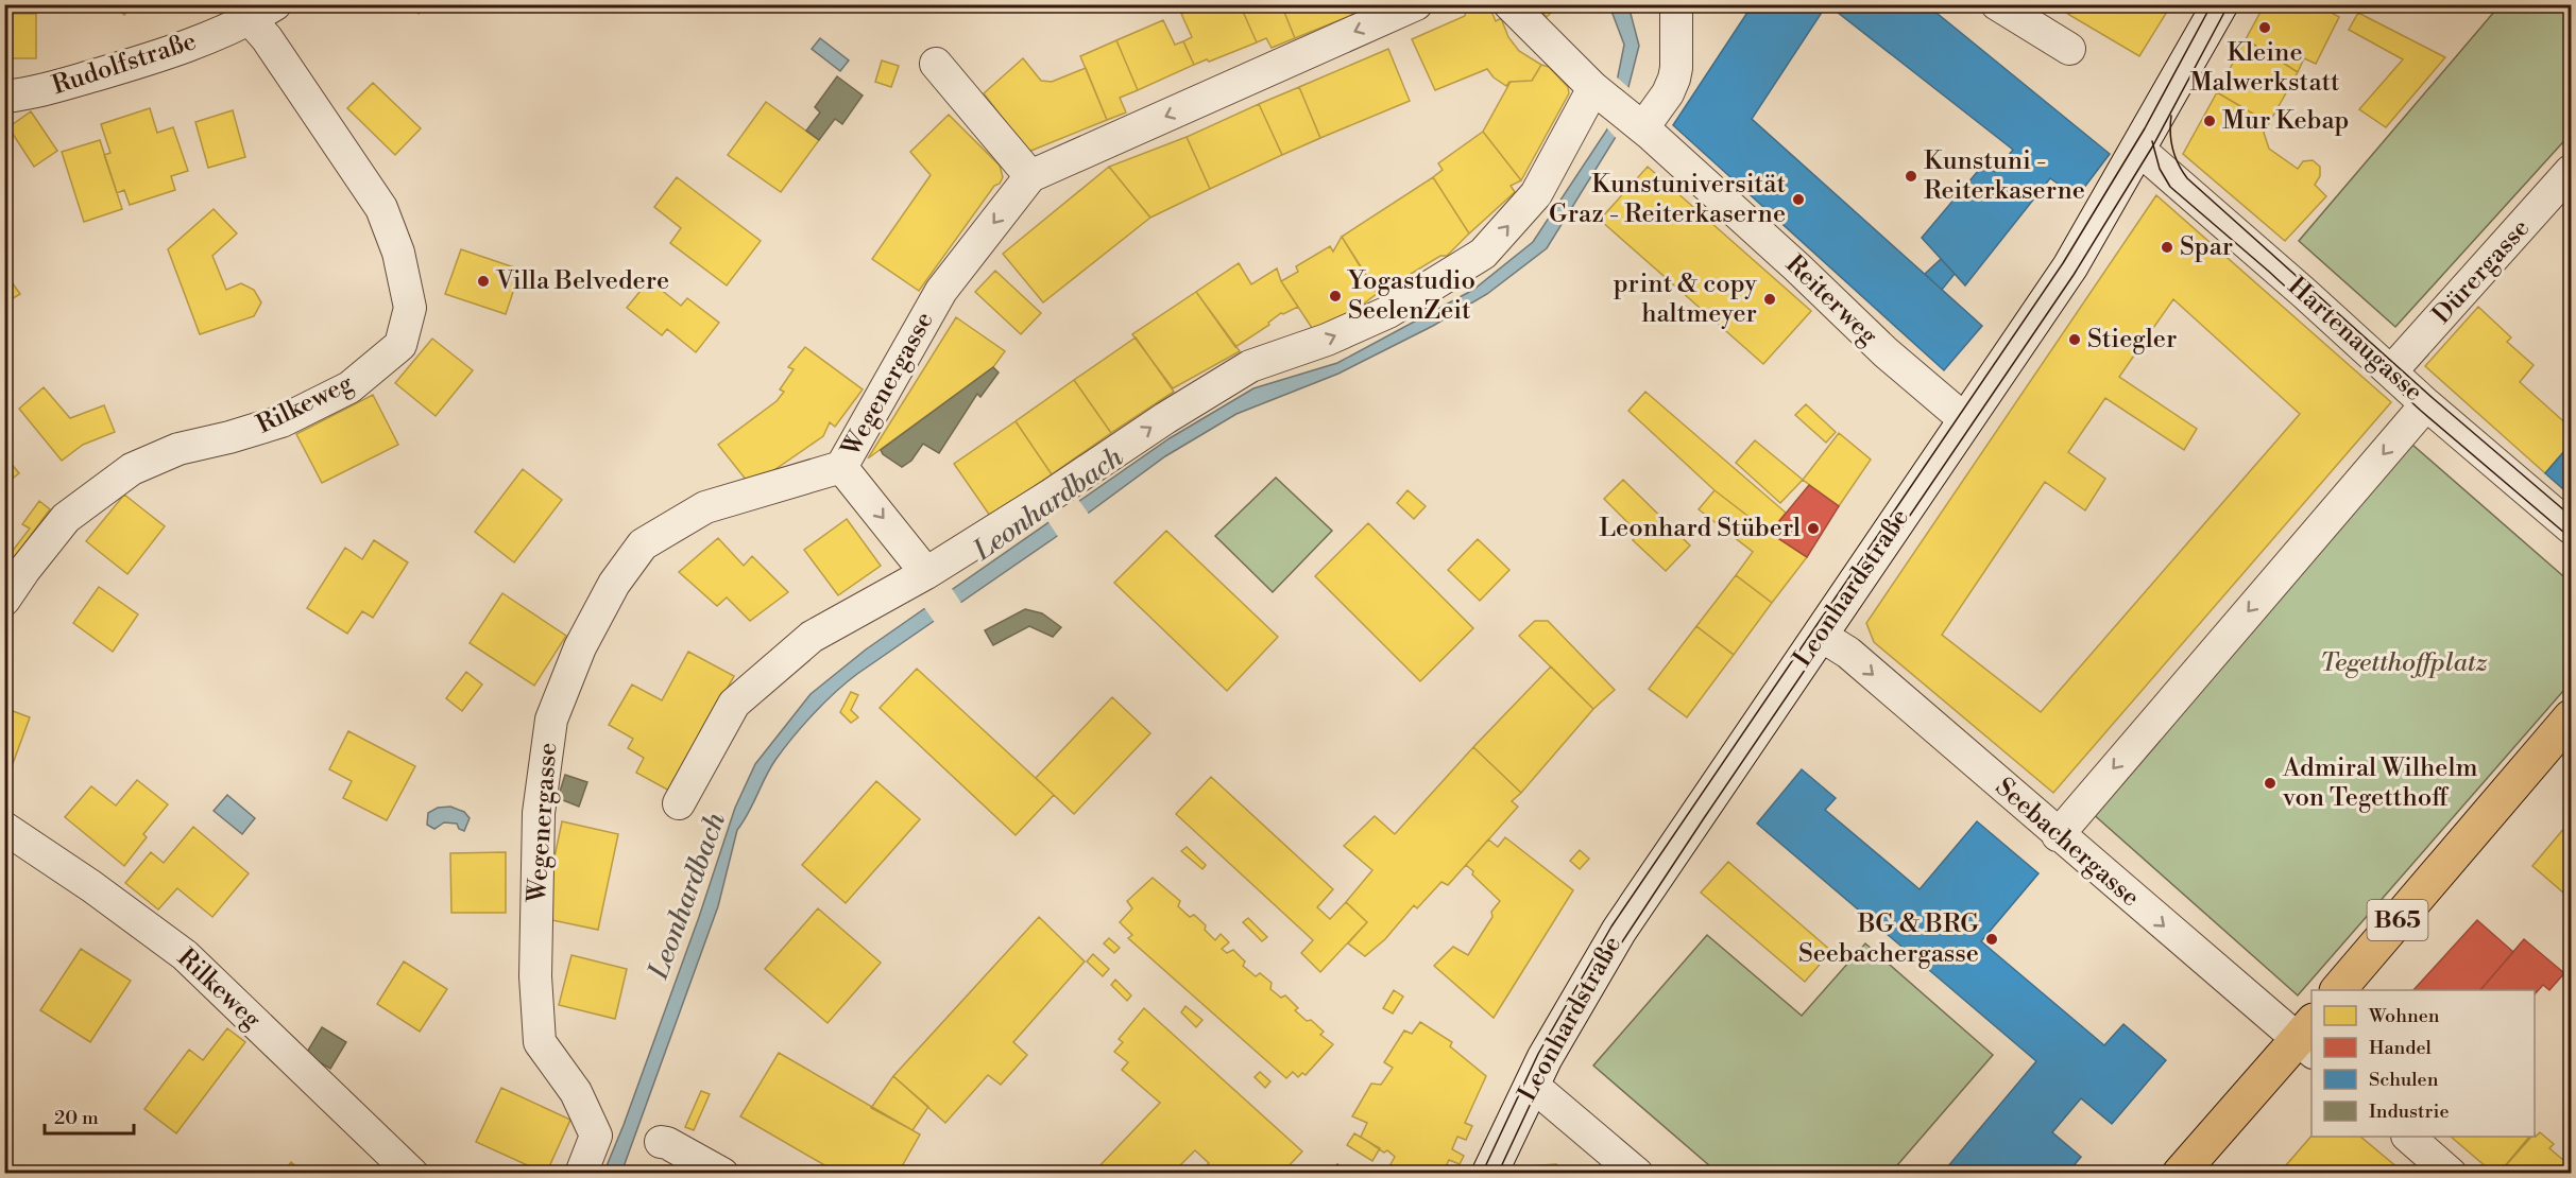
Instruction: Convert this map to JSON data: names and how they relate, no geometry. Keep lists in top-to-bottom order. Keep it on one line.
{"streets":{"main road":["Leonhardstraße","B65"],"street":["Rudolfstraße","Dürergasse","Reiterweg","Hartenaugasse","Wegenergasse","Rilkeweg","Seebachergasse"]},"crossings":[["Rudolfstraße","Rilkeweg"],["Dürergasse","Hartenaugasse"],["Reiterweg","Leonhardstraße"],["Hartenaugasse","Leonhardstraße"],["Leonhardstraße","Seebachergasse"]],"one_way":["Seebachergasse"],"water":["Leonhardbach"],"parks":["Tegetthoffplatz"],"places":["Kleine Malwerkstatt","Mur Kebap","Kunstuni - Reiterkaserne","Kunstuniversität Graz - Reiterkaserne","Spar","Villa Belvedere","Yogastudio SeelenZeit","print & copy haltmeyer","Stiegler","Leonhard Stüberl","Admiral Wilhelm von Tegetthoff","BG & BRG Seebachergasse"],"legend":["Wohnen","Handel","Schulen","Industrie"],"scale_bar":"20 m"}
